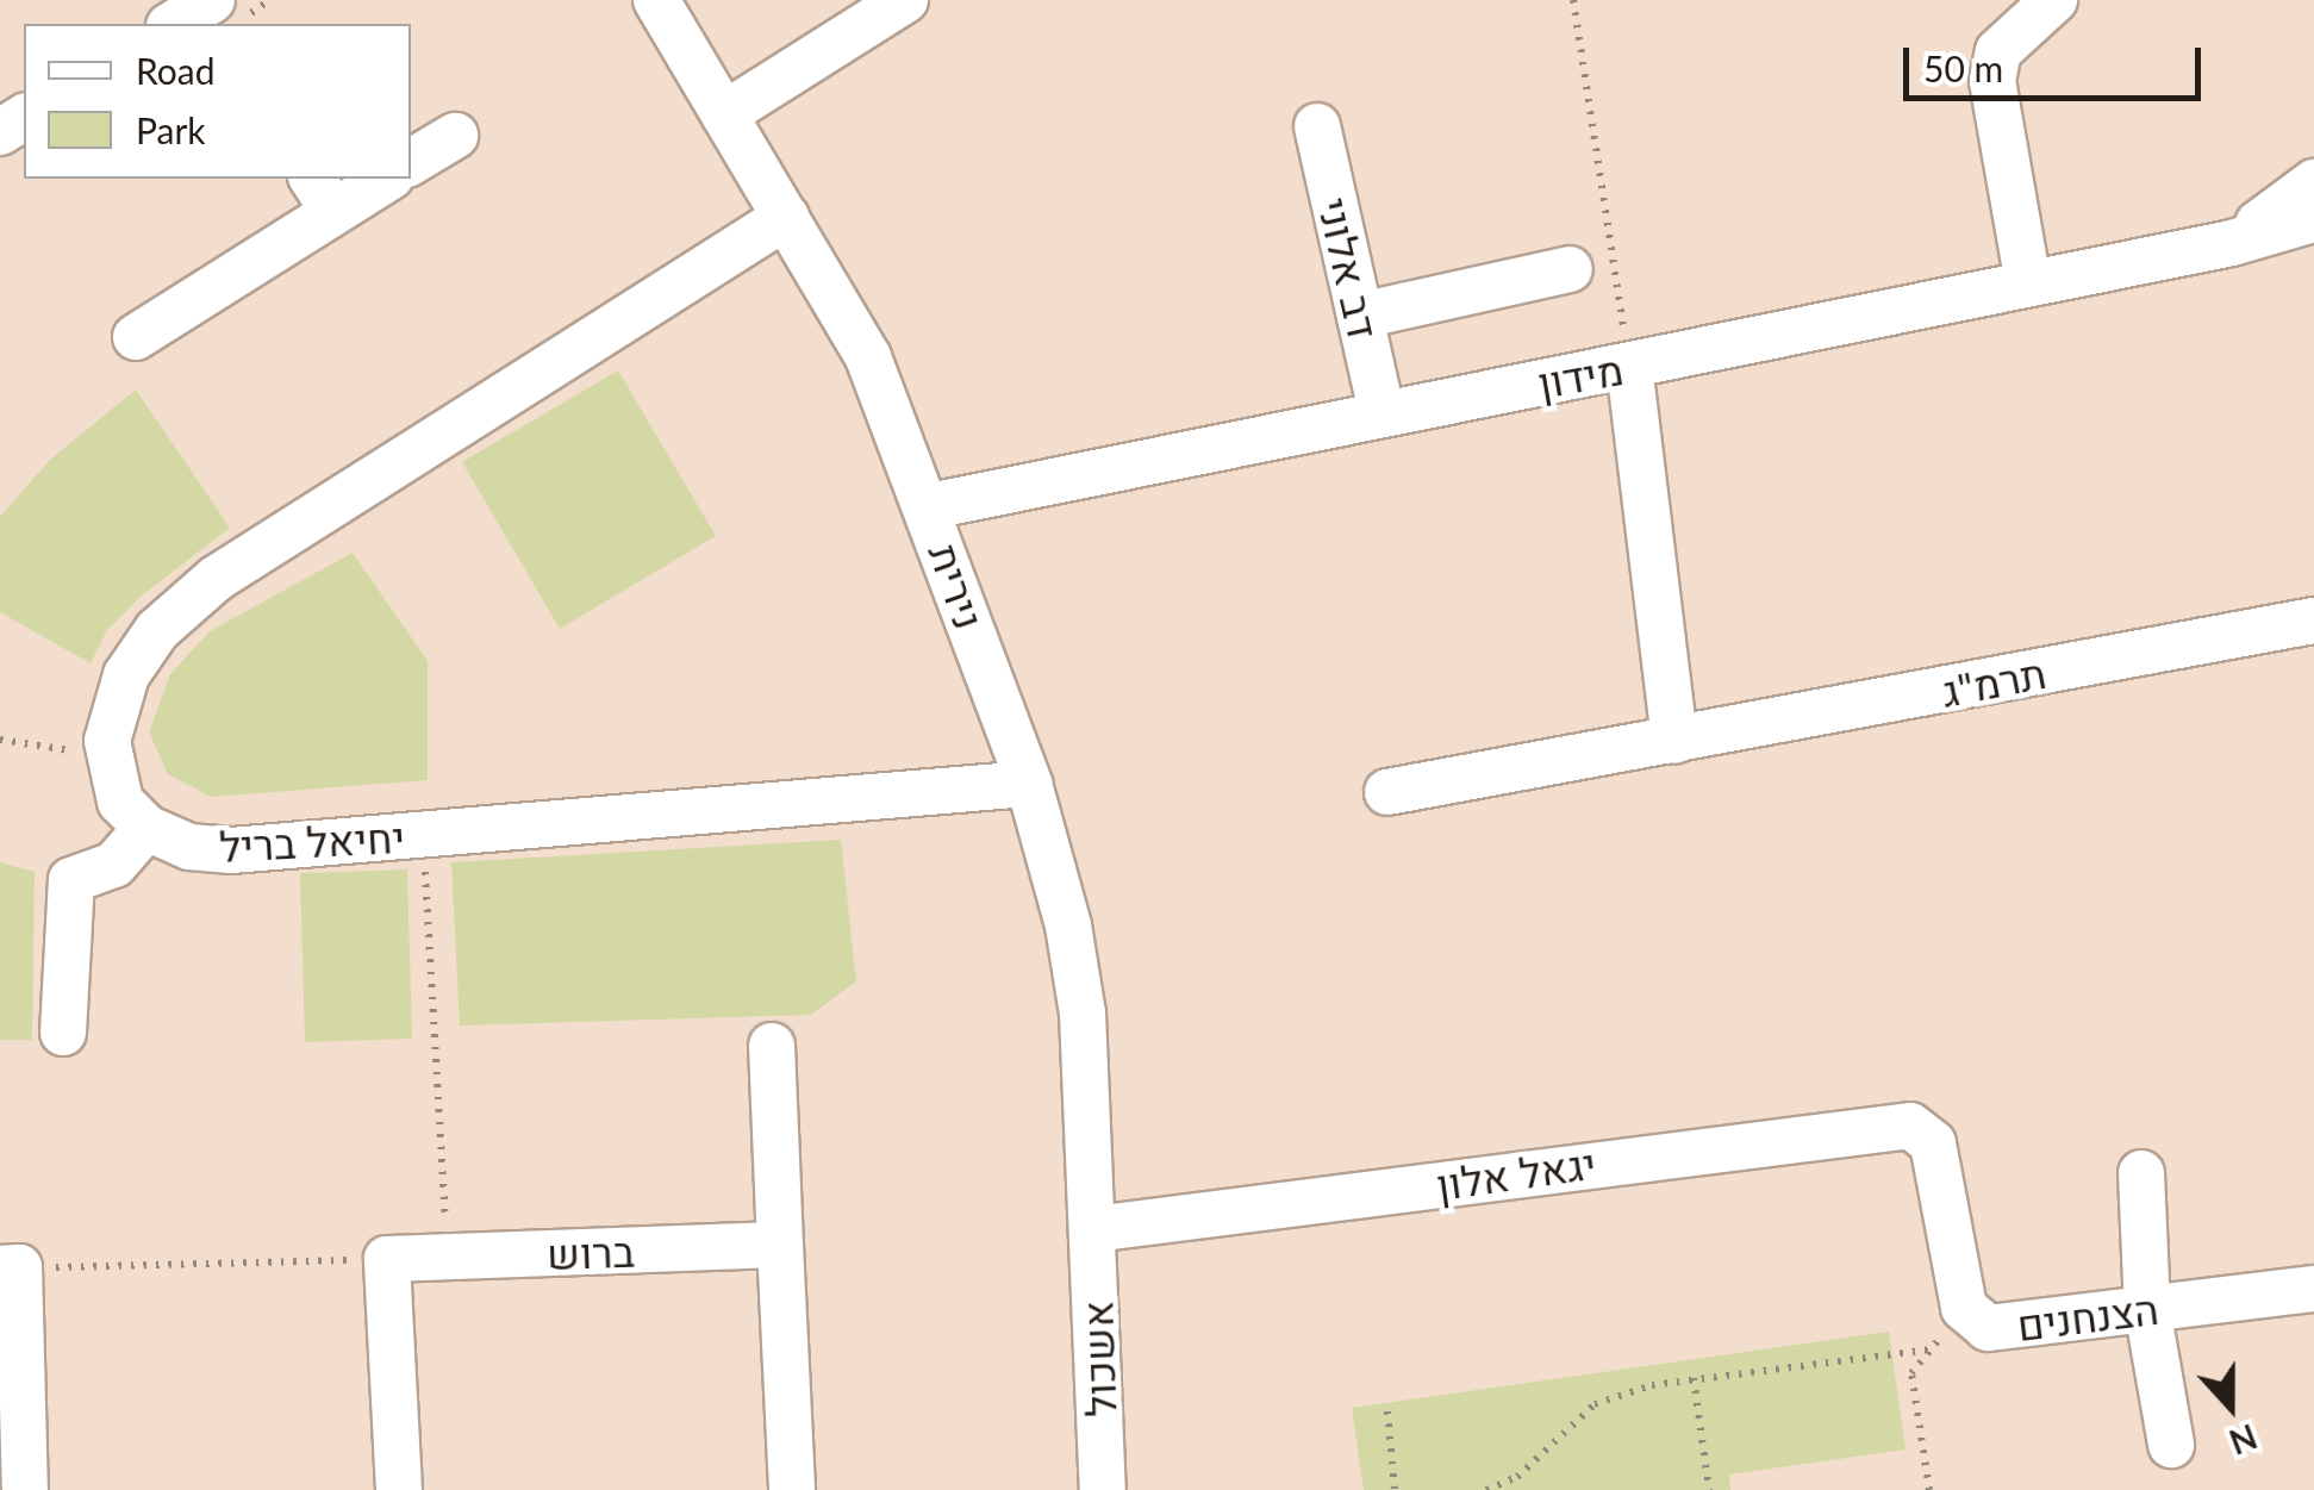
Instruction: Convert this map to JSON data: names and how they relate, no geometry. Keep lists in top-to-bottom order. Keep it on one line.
{"streets":{"street":["דב אלוני","מידון","נירית","תרמ\"ג","יחיאל בריל","יגאל אלון","ברוש","הצנחנים","אשכול"]},"crossings":[["דב אלוני","מידון"],["מידון","נירית"],["נירית","יחיאל בריל"],["נירית","יגאל אלון"],["נירית","אשכול"],["יגאל אלון","הצנחנים"],["יגאל אלון","אשכול"]],"legend":["Road","Park"],"scale_bar":"50 m","north":"bottom"}
